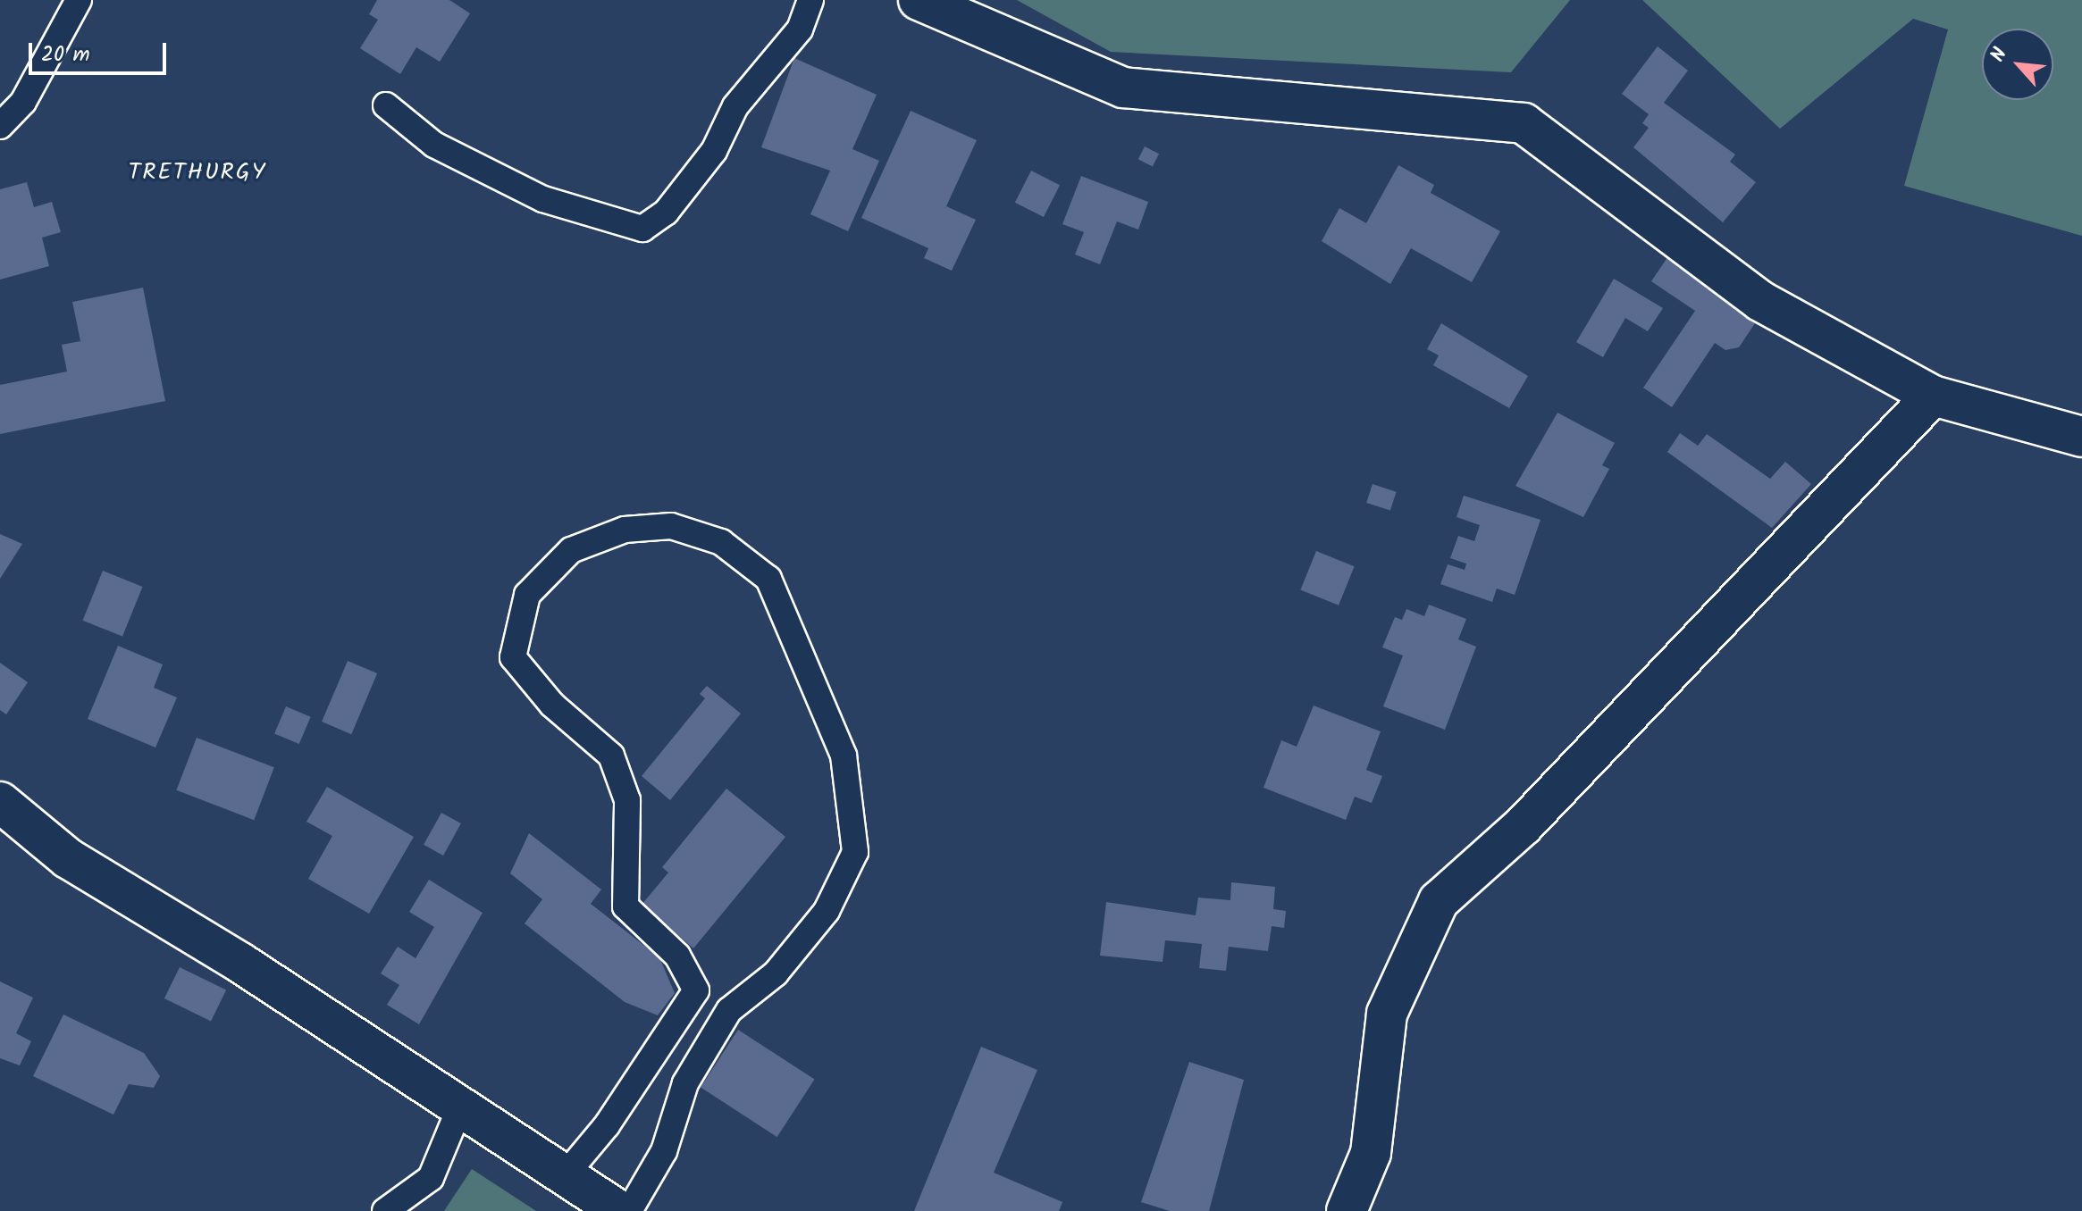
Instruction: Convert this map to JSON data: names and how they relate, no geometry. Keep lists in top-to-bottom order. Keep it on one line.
{"districts":["TRETHURGY"],"scale_bar":"20 m","north":"top left"}
